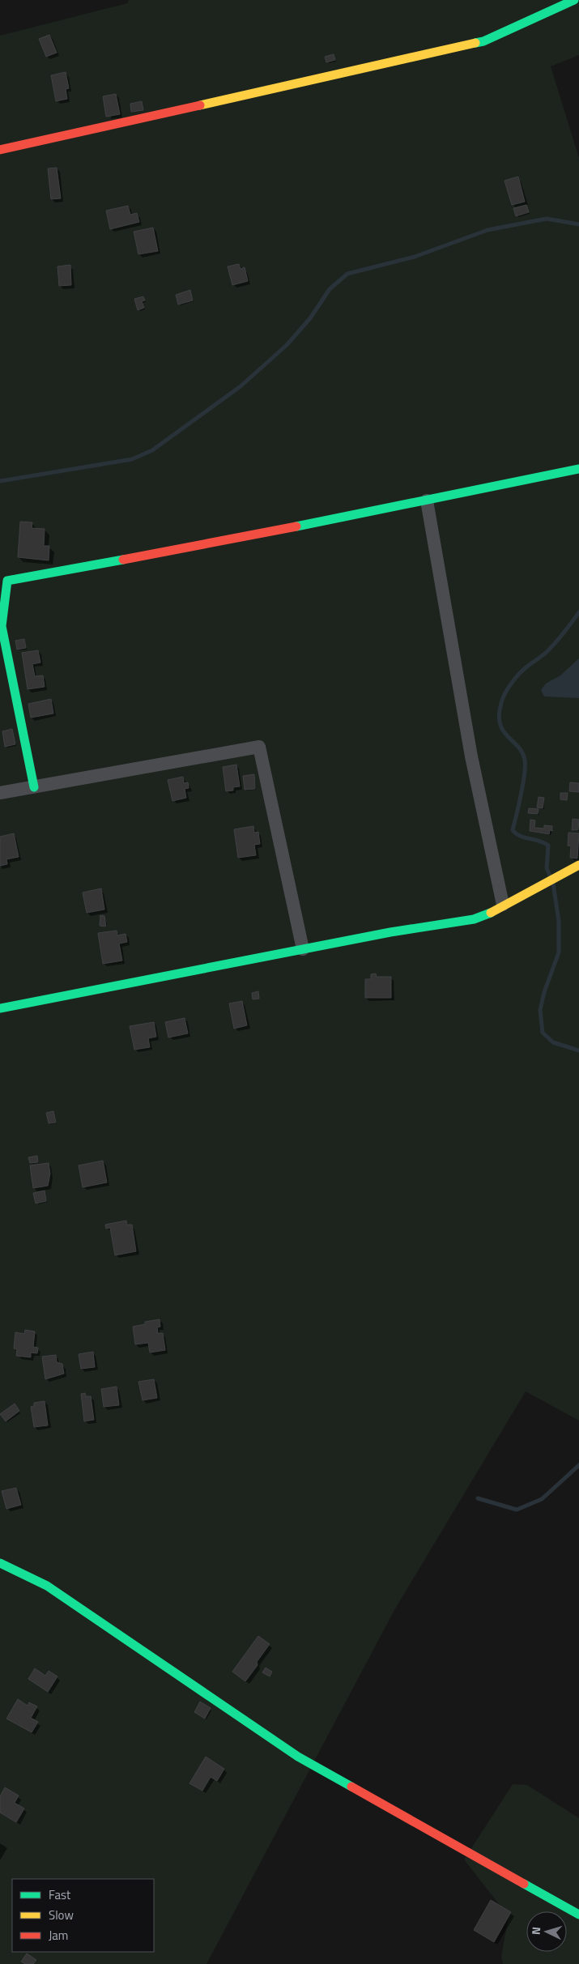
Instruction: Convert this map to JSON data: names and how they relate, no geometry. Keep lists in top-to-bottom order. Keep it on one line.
{"legend":["Fast","Slow","Jam"],"north":"left"}
